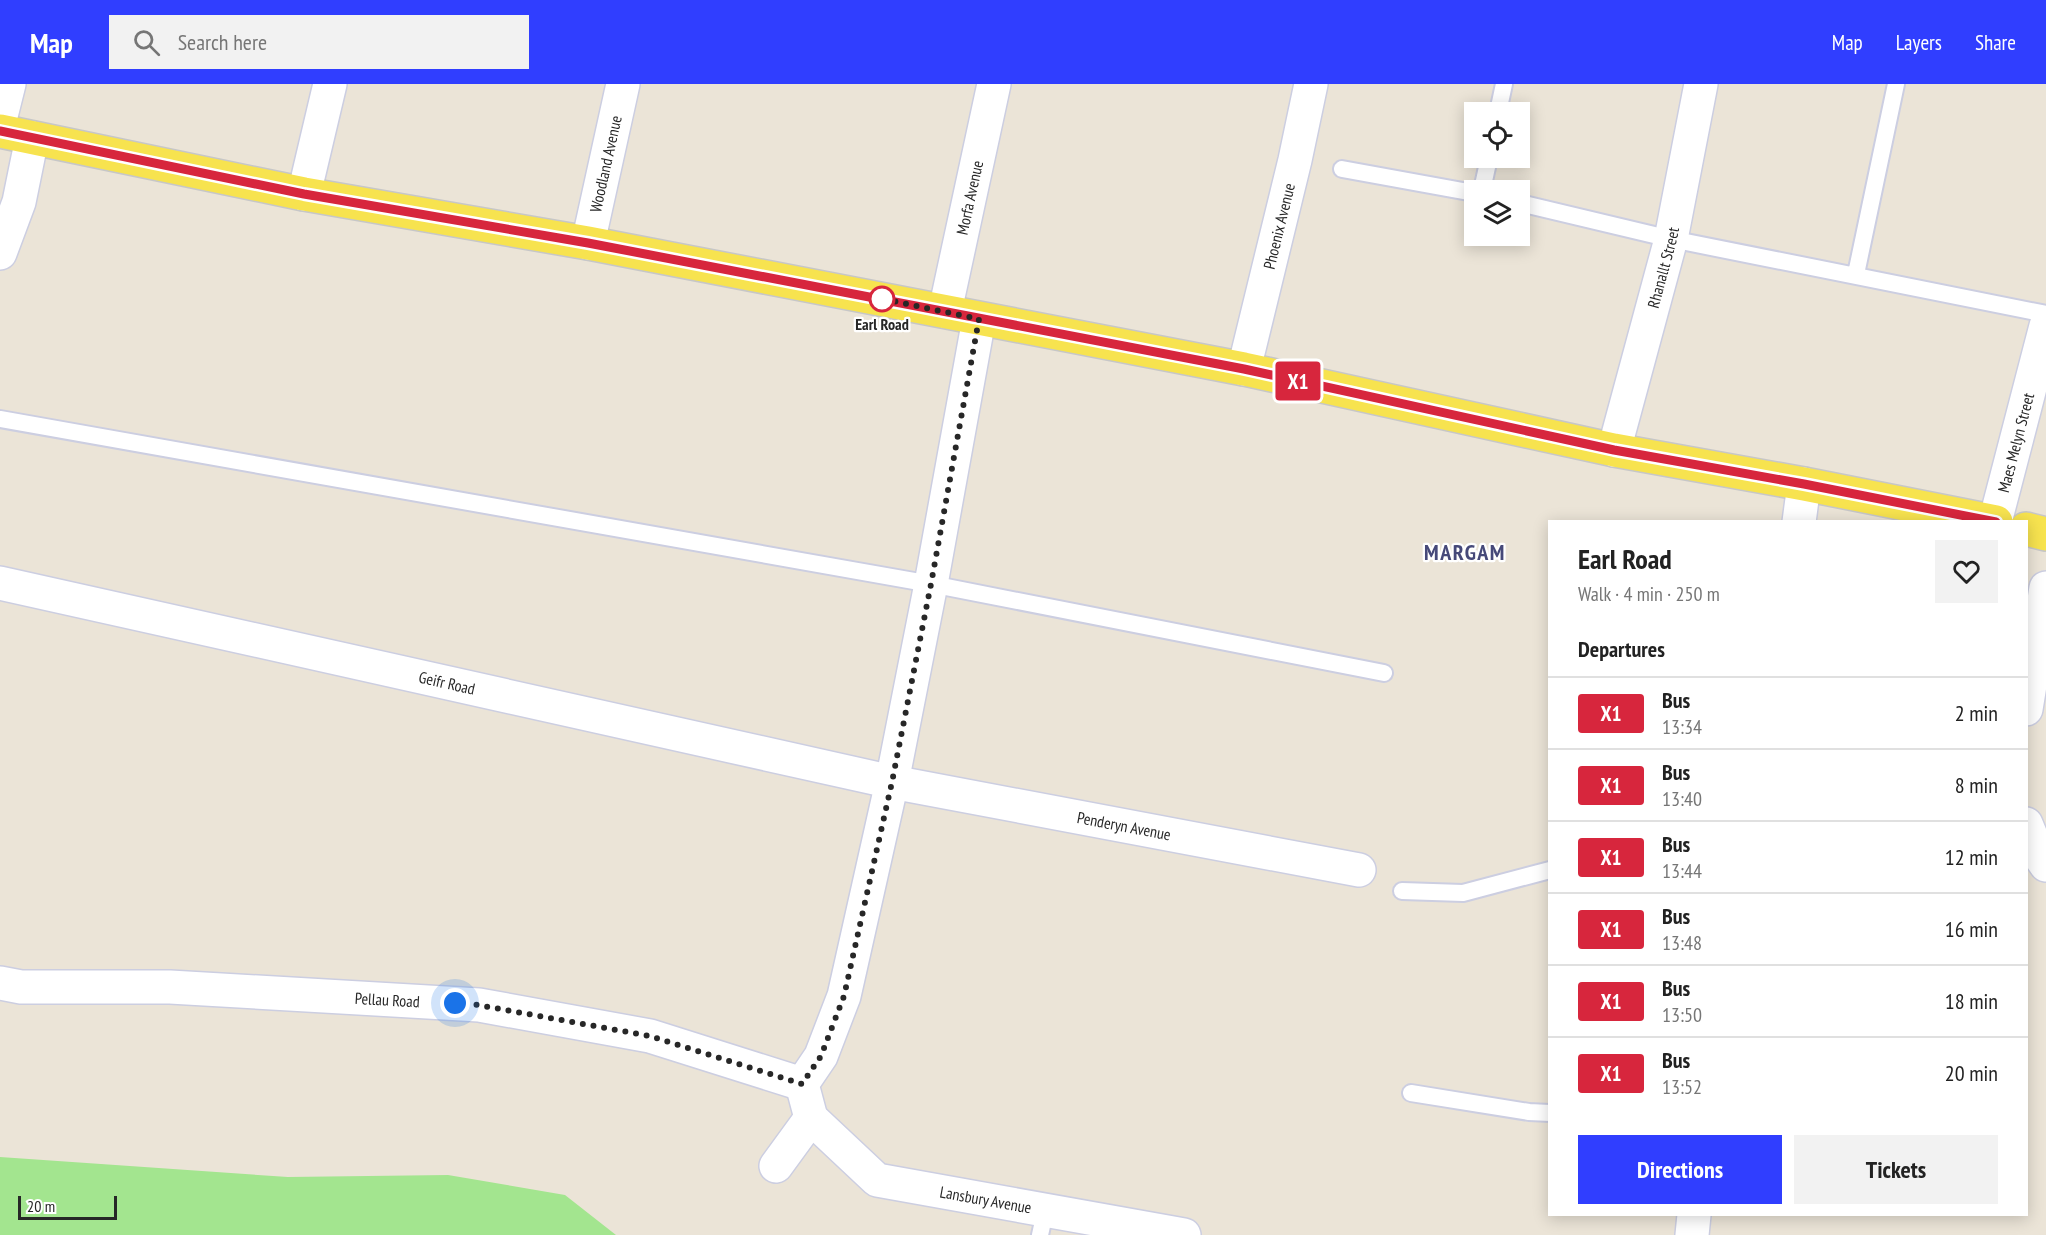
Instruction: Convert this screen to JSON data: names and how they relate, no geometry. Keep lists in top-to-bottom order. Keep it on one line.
{"streets":{"street":["Woodland Avenue","Morfa Avenue","Phoenix Avenue","Rhanallt Street","Maes Melyn Street","Geifr Road","Penderyn Avenue","Pellau Road","Lansbury Avenue"]},"crossings":[["Geifr Road","Penderyn Avenue"]],"districts":["MARGAM"],"places":["Earl Road"],"lines":["bus line X1"],"scale_bar":"20 m","page":{"header":"Map","search":"Search here","nav":["Map","Layers","Share"],"on_map":"X1","heading":[["Earl Road","Walk · 4 min · 250 m"],"Departures"],"list":[{"mark":"X1","name":"Bus","note":"13:34","value":"2 min"},{"mark":"X1","name":"Bus","note":"13:40","value":"8 min"},{"mark":"X1","name":"Bus","note":"13:44","value":"12 min"},{"mark":"X1","name":"Bus","note":"13:48","value":"16 min"},{"mark":"X1","name":"Bus","note":"13:50","value":"18 min"},{"mark":"X1","name":"Bus","note":"13:52","value":"20 min"}],"buttons":["Directions","Tickets"],"scale":"20 m"}}
